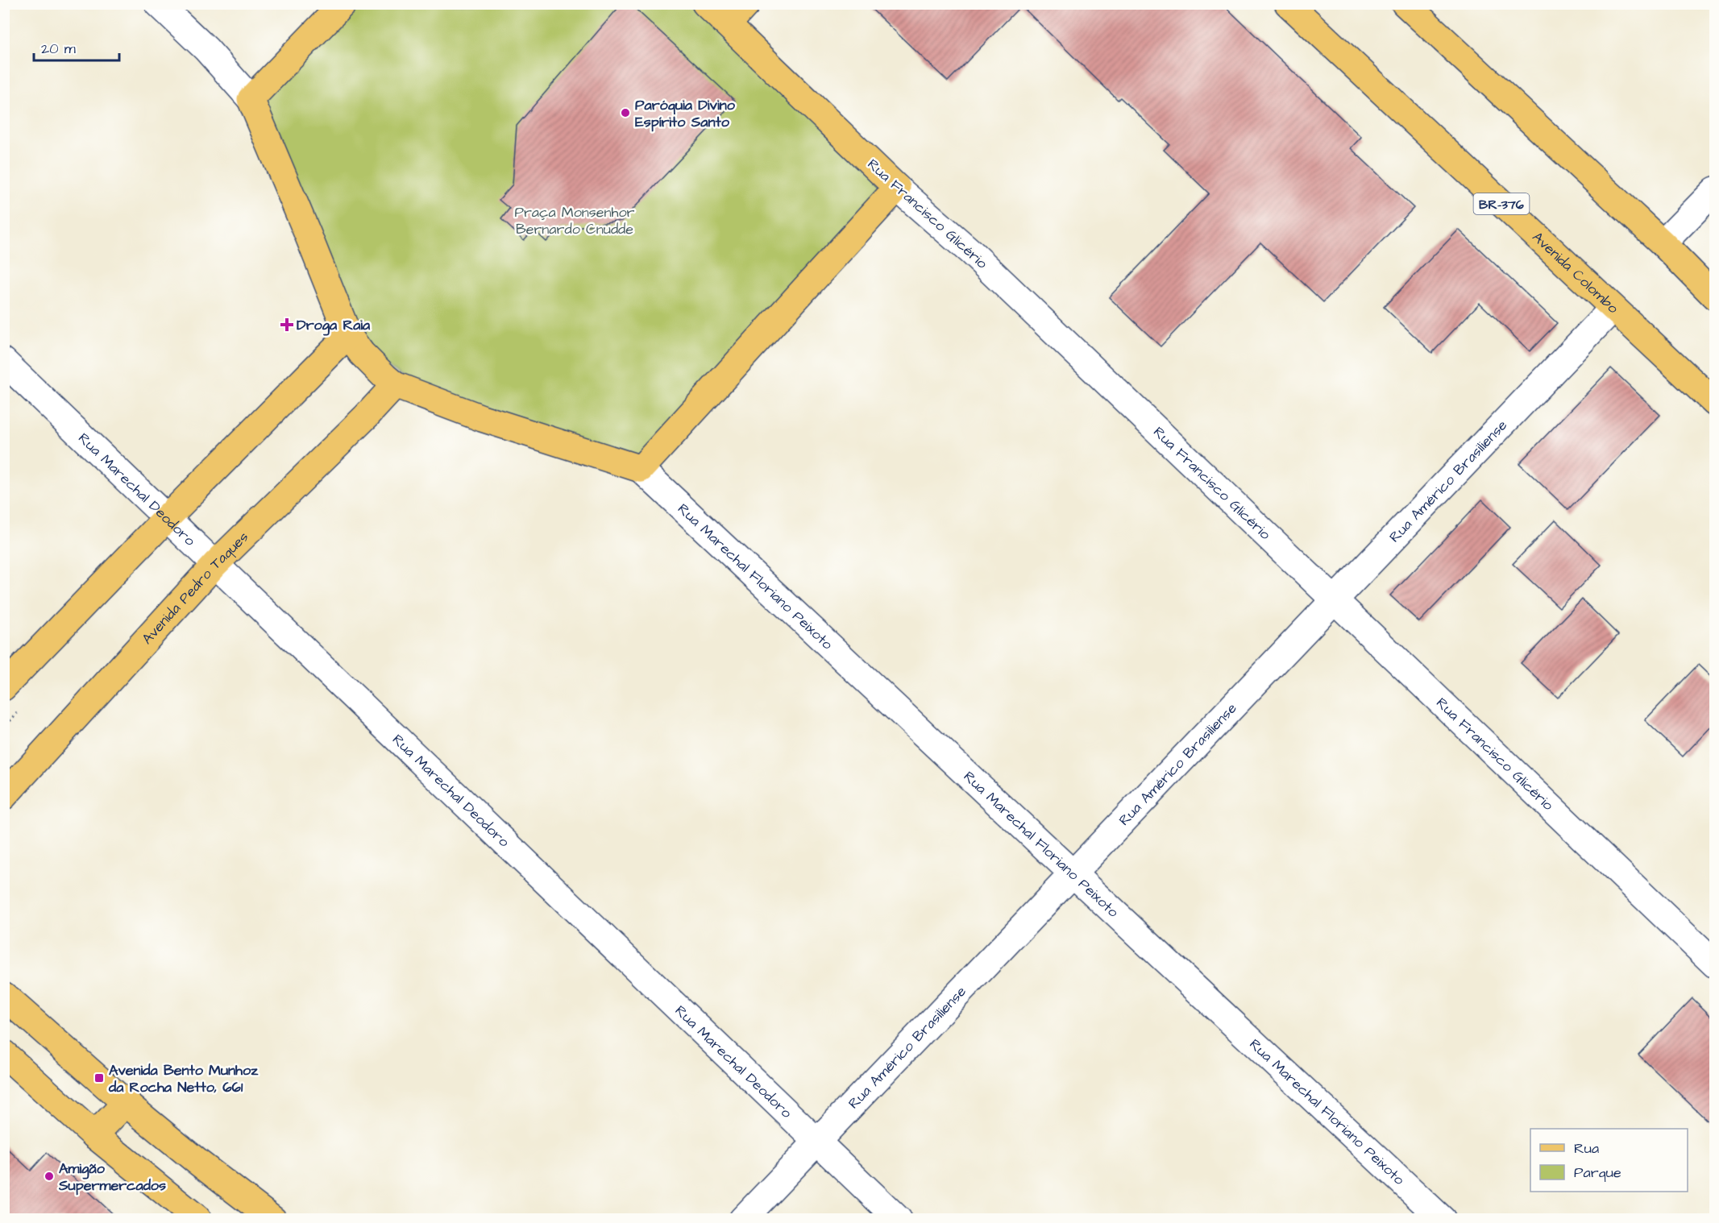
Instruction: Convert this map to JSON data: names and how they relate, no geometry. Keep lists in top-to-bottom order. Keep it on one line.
{"streets":{"main road":["BR-376","Rua Francisco Glicério","Avenida Colombo","Avenida Pedro Taques"],"street":["Rua Américo Brasiliense","Rua Marechal Deodoro","Rua Marechal Floriano Peixoto"]},"crossings":[["Rua Francisco Glicério","Rua Américo Brasiliense"],["Avenida Colombo","Rua Américo Brasiliense"],["Rua Américo Brasiliense","Rua Marechal Deodoro"],["Rua Américo Brasiliense","Rua Marechal Floriano Peixoto"],["Rua Marechal Deodoro","Avenida Pedro Taques"]],"parks":["Praça Monsenhor Bernardo Cnudde"],"places":{"other":["Paróquia Divino Espírito Santo","Amigão Supermercados"],"health":["Droga Raia"],"transit":["Avenida Bento Munhoz da Rocha Netto, 661"]},"legend":["Rua","Parque"],"scale_bar":"20 m"}
